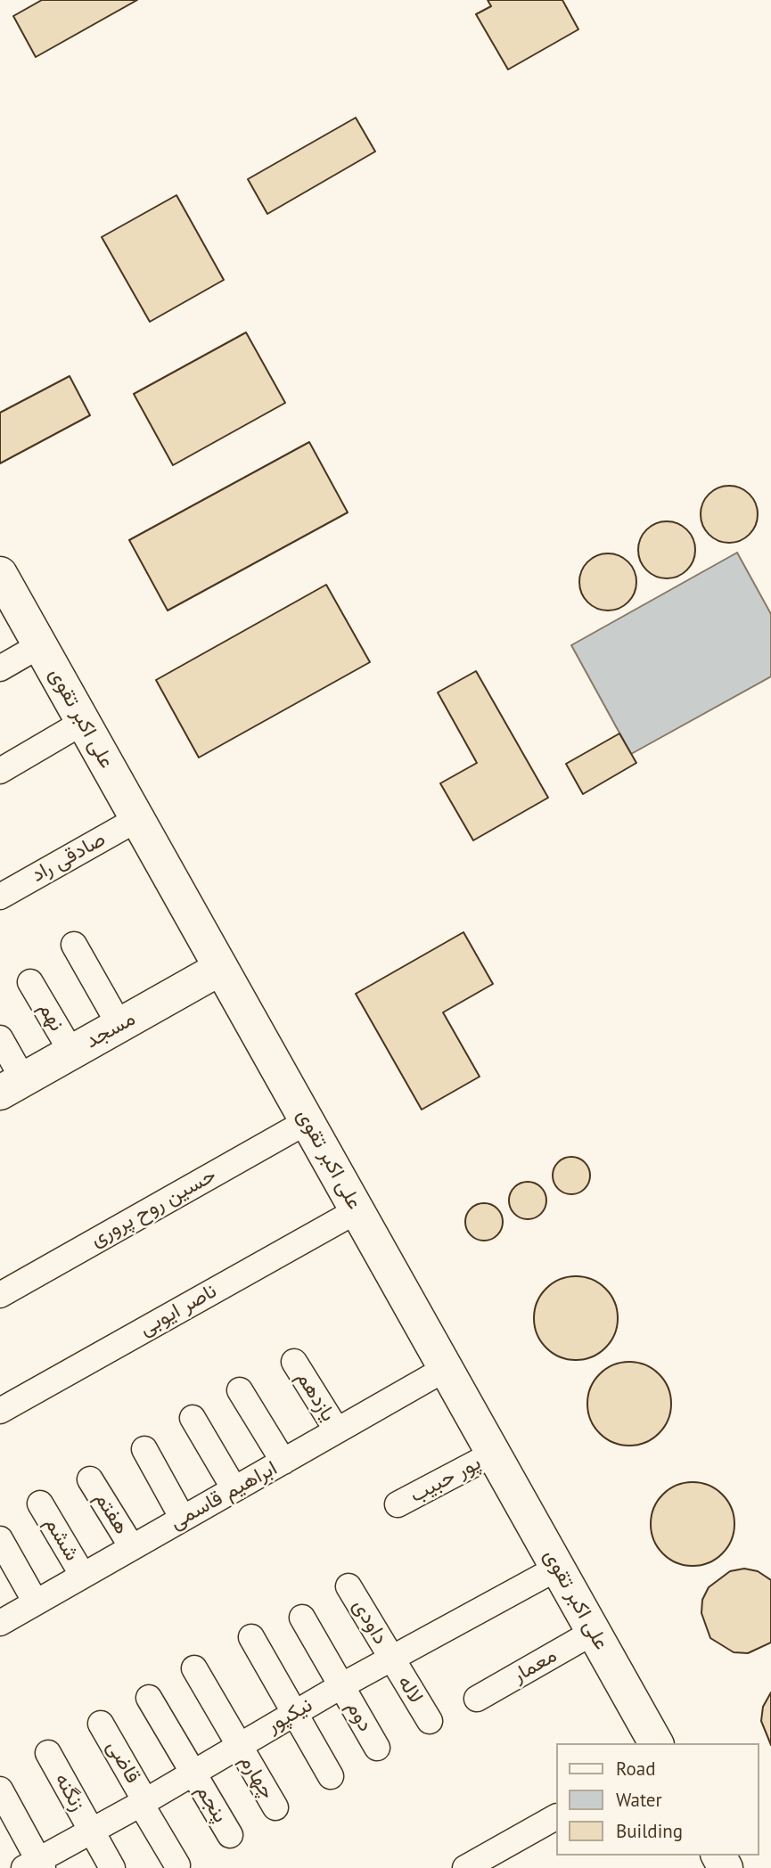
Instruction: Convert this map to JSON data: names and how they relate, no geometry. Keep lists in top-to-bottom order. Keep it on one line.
{"streets":{"main road":["علی اکبر تقوی","مسجد"],"street":["صادقی راد","نهم","حسین روح پروری","ناصر ایوبی","یازدهم","پور حبیب","ابراهیم قاسمی","هفتم","ششم","داودی","معمار","لاله","نیکپور","دوم","قاضی","چهارم","زنگنه","پنجم"]},"crossings":[["علی اکبر تقوی","صادقی راد"],["علی اکبر تقوی","مسجد"],["علی اکبر تقوی","حسین روح پروری"],["علی اکبر تقوی","ناصر ایوبی"],["علی اکبر تقوی","پور حبیب"],["علی اکبر تقوی","ابراهیم قاسمی"],["علی اکبر تقوی","معمار"],["علی اکبر تقوی","نیکپور"],["نهم","مسجد"],["یازدهم","ابراهیم قاسمی"],["ابراهیم قاسمی","هفتم"],["ابراهیم قاسمی","ششم"],["داودی","لاله"],["داودی","نیکپور"],["لاله","نیکپور"],["نیکپور","دوم"],["نیکپور","قاضی"],["نیکپور","چهارم"],["نیکپور","زنگنه"],["نیکپور","پنجم"]],"legend":["Road","Water","Building"]}
